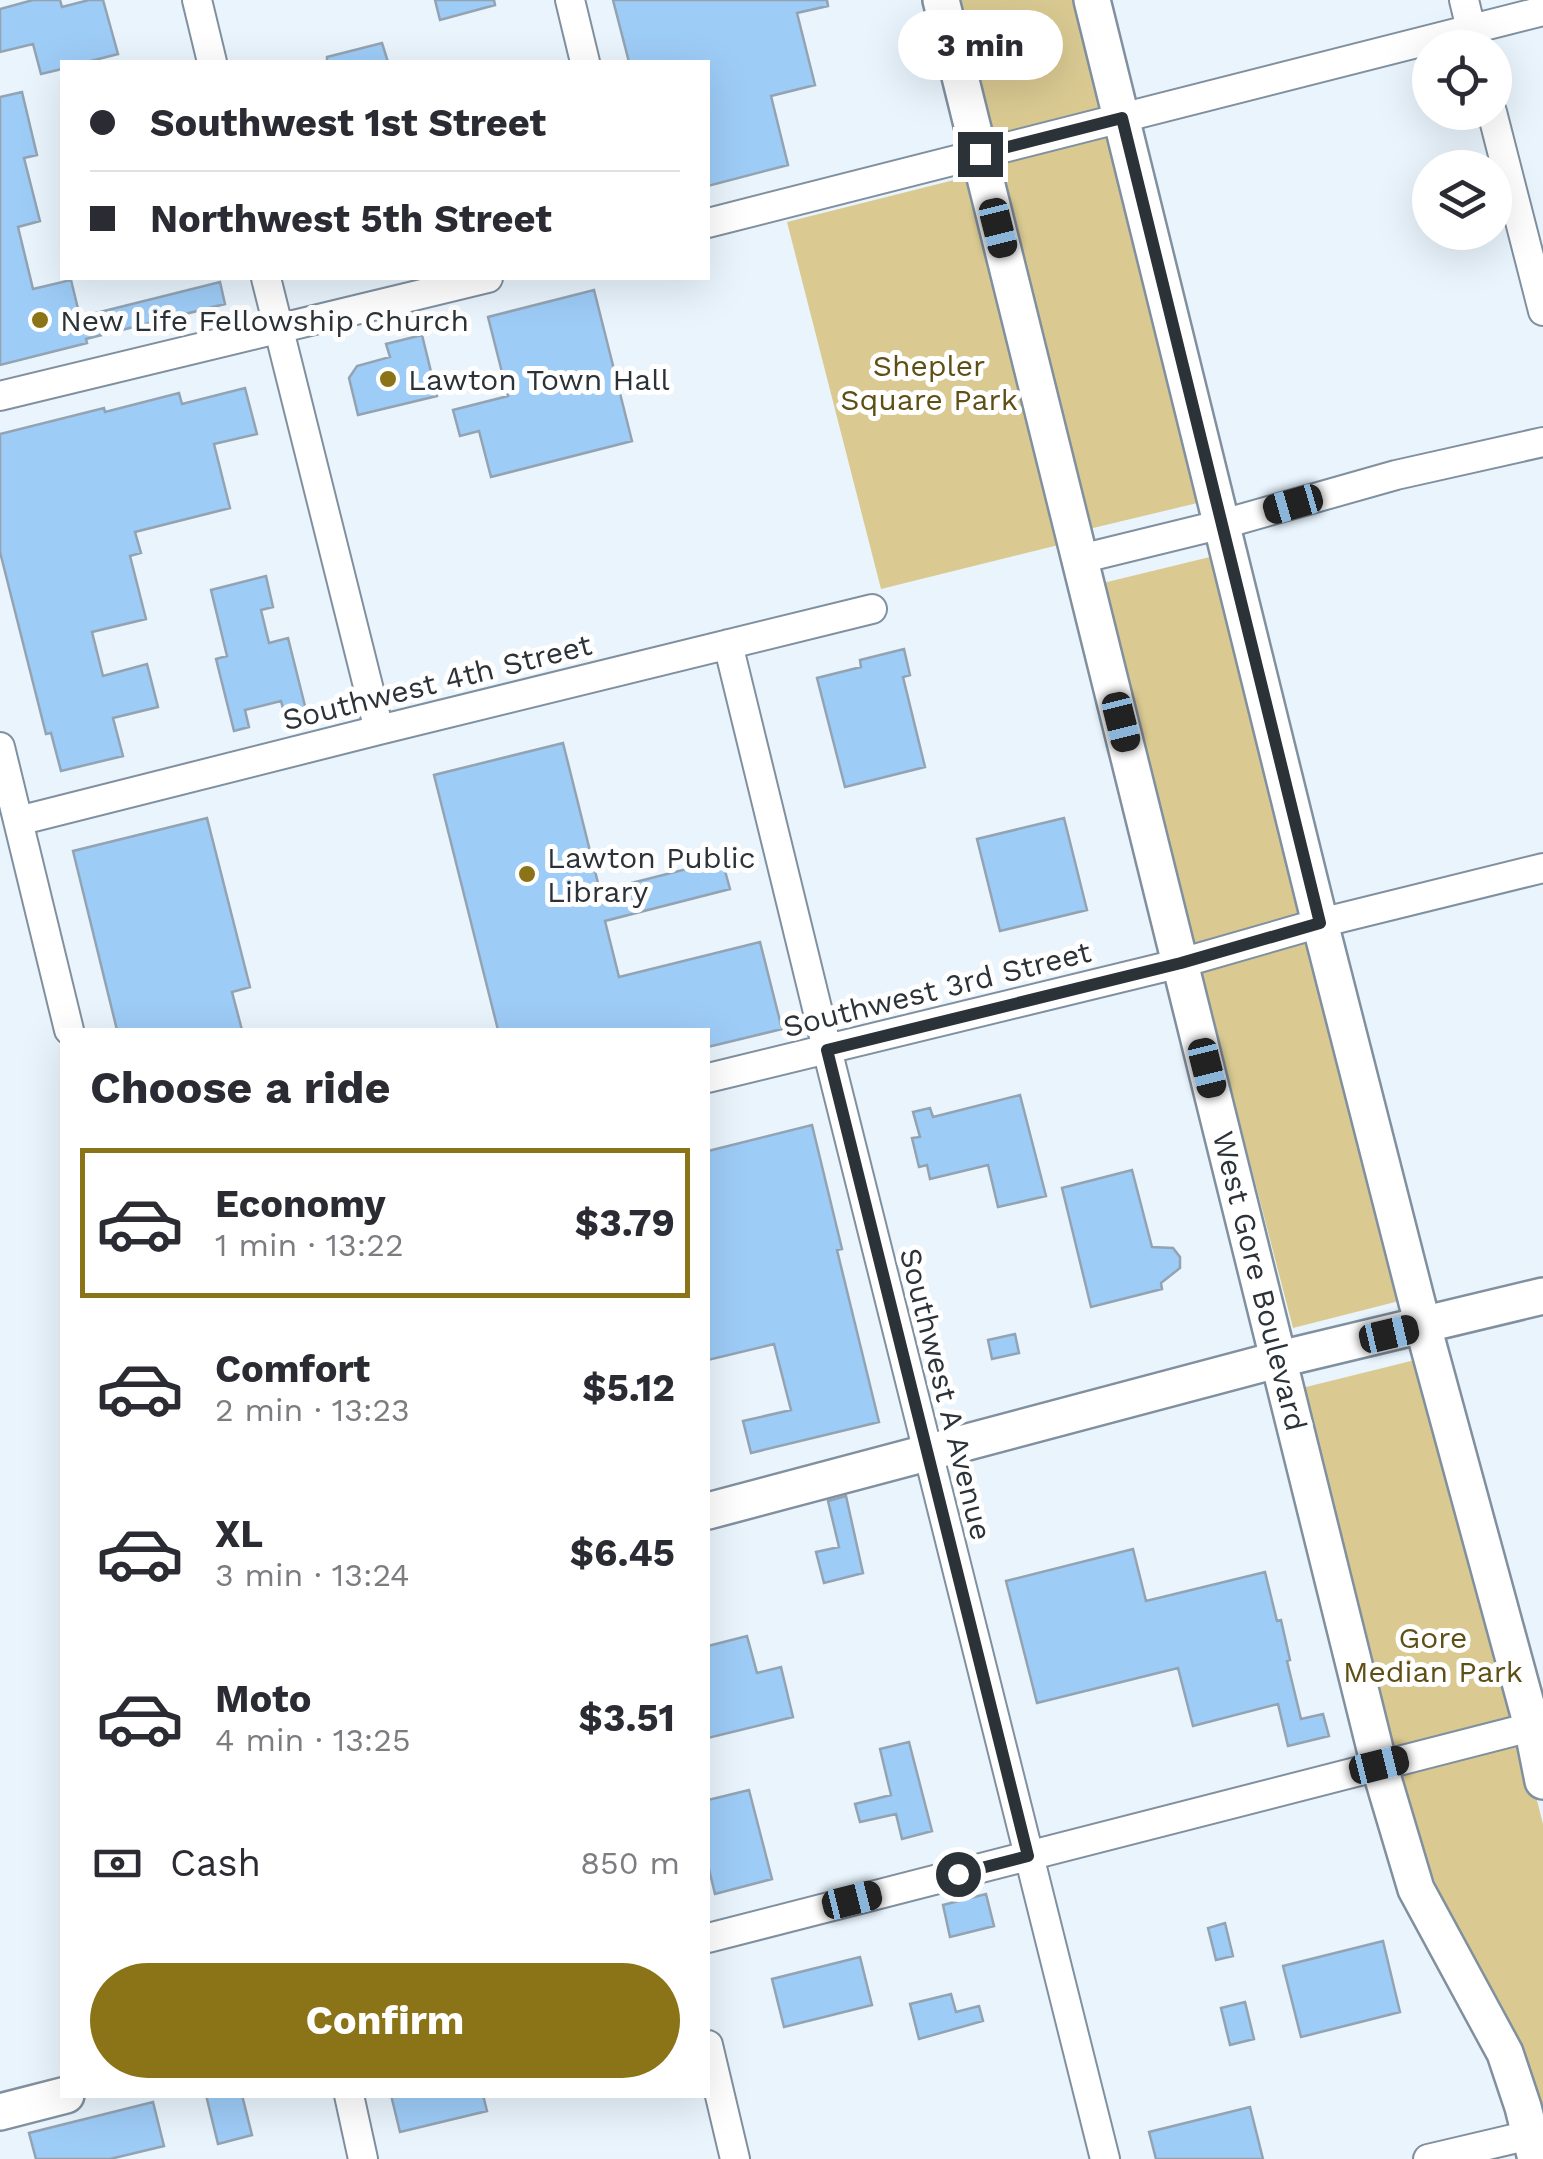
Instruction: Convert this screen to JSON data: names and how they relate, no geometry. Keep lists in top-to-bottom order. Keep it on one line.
{"streets":{"main road":["West Gore Boulevard"],"street":["Southwest 4th Street","Southwest 3rd Street","Southwest A Avenue"]},"crossings":[["Southwest 4th Street","Southwest A Avenue"],["Southwest 3rd Street","West Gore Boulevard"],["Southwest 3rd Street","Southwest A Avenue"]],"parks":["Shepler Square Park","Gore Median Park"],"places":["New Life Fellowship Church","Lawton Town Hall","Lawton Public Library"],"page":{"bubble":"3 min","banner":["Southwest 1st Street","Northwest 5th Street"],"heading":"Choose a ride","list":[{"name":"Economy","note":"1 min · 13:22","value":"$3.79"},{"name":"Comfort","note":"2 min · 13:23","value":"$5.12"},{"name":"XL","note":"3 min · 13:24","value":"$6.45"},{"name":"Moto","note":"4 min · 13:25","value":"$3.51"}],"pay":["Cash","850 m"],"buttons":"Confirm"}}
